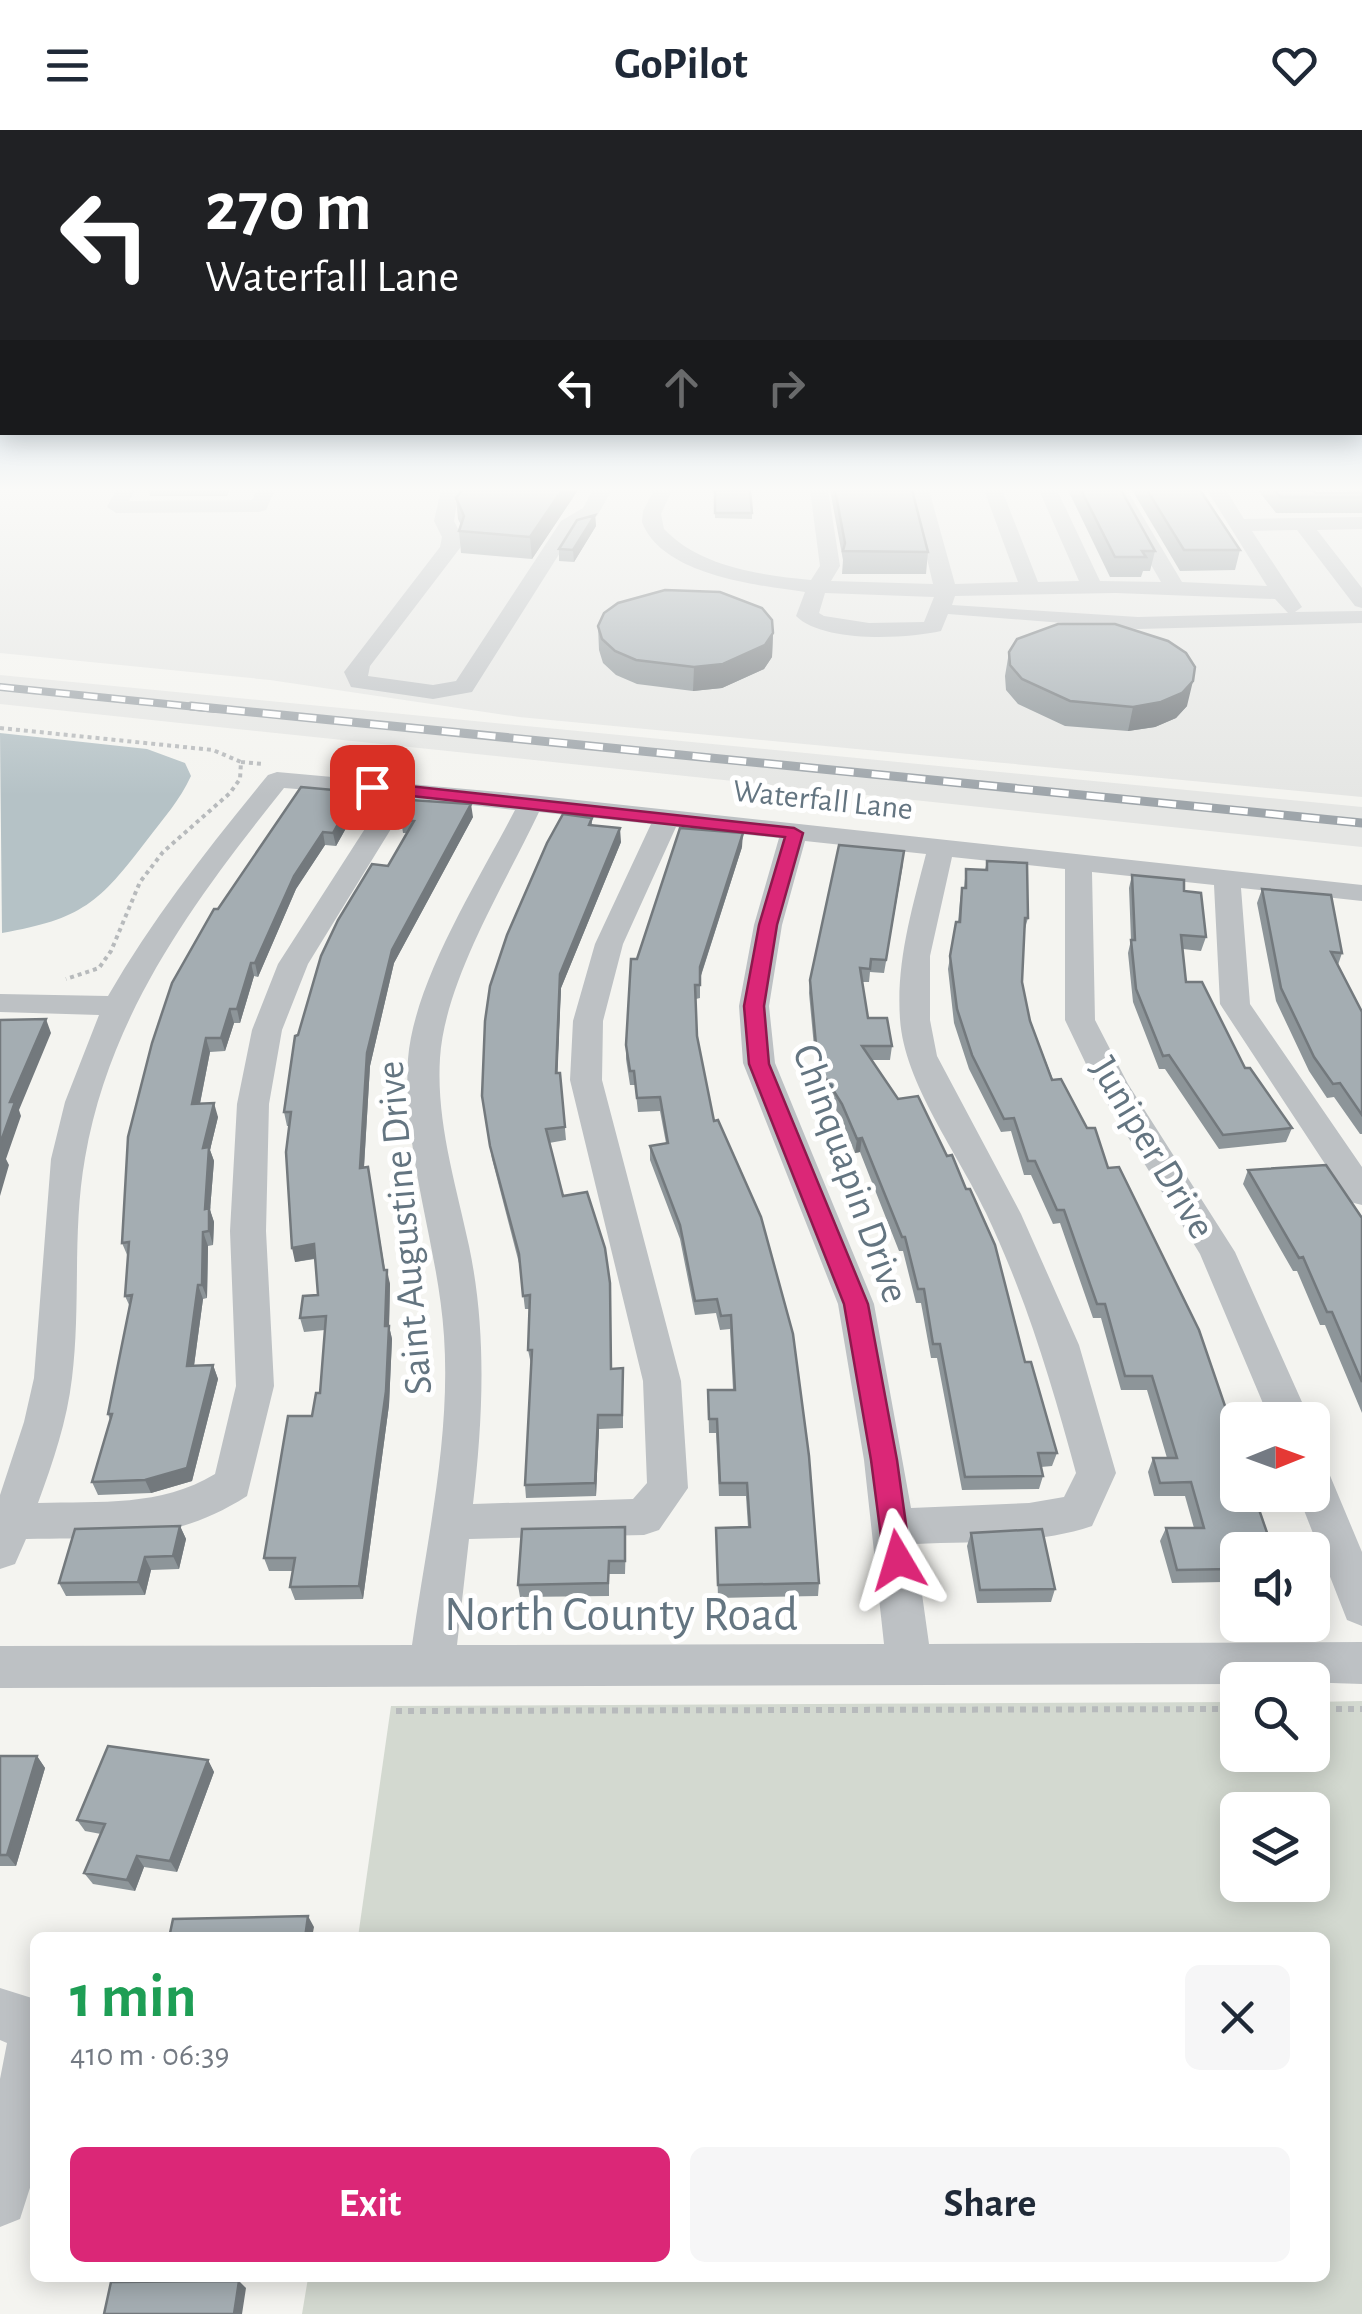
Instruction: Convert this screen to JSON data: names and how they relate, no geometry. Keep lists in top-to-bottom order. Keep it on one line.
{"streets":{"street":["Waterfall Lane","Juniper Drive","Chinquapin Drive","Saint Augustine Drive","North County Road"]},"crossings":[["Waterfall Lane","Juniper Drive"],["Waterfall Lane","Chinquapin Drive"],["Waterfall Lane","Saint Augustine Drive"],["Chinquapin Drive","North County Road"],["Saint Augustine Drive","North County Road"]],"north":"right","page":{"header":"GoPilot","turn":["270 m","Waterfall Lane"],"heading":["1 min","410 m · 06:39"],"buttons":["Exit","Share"]}}
